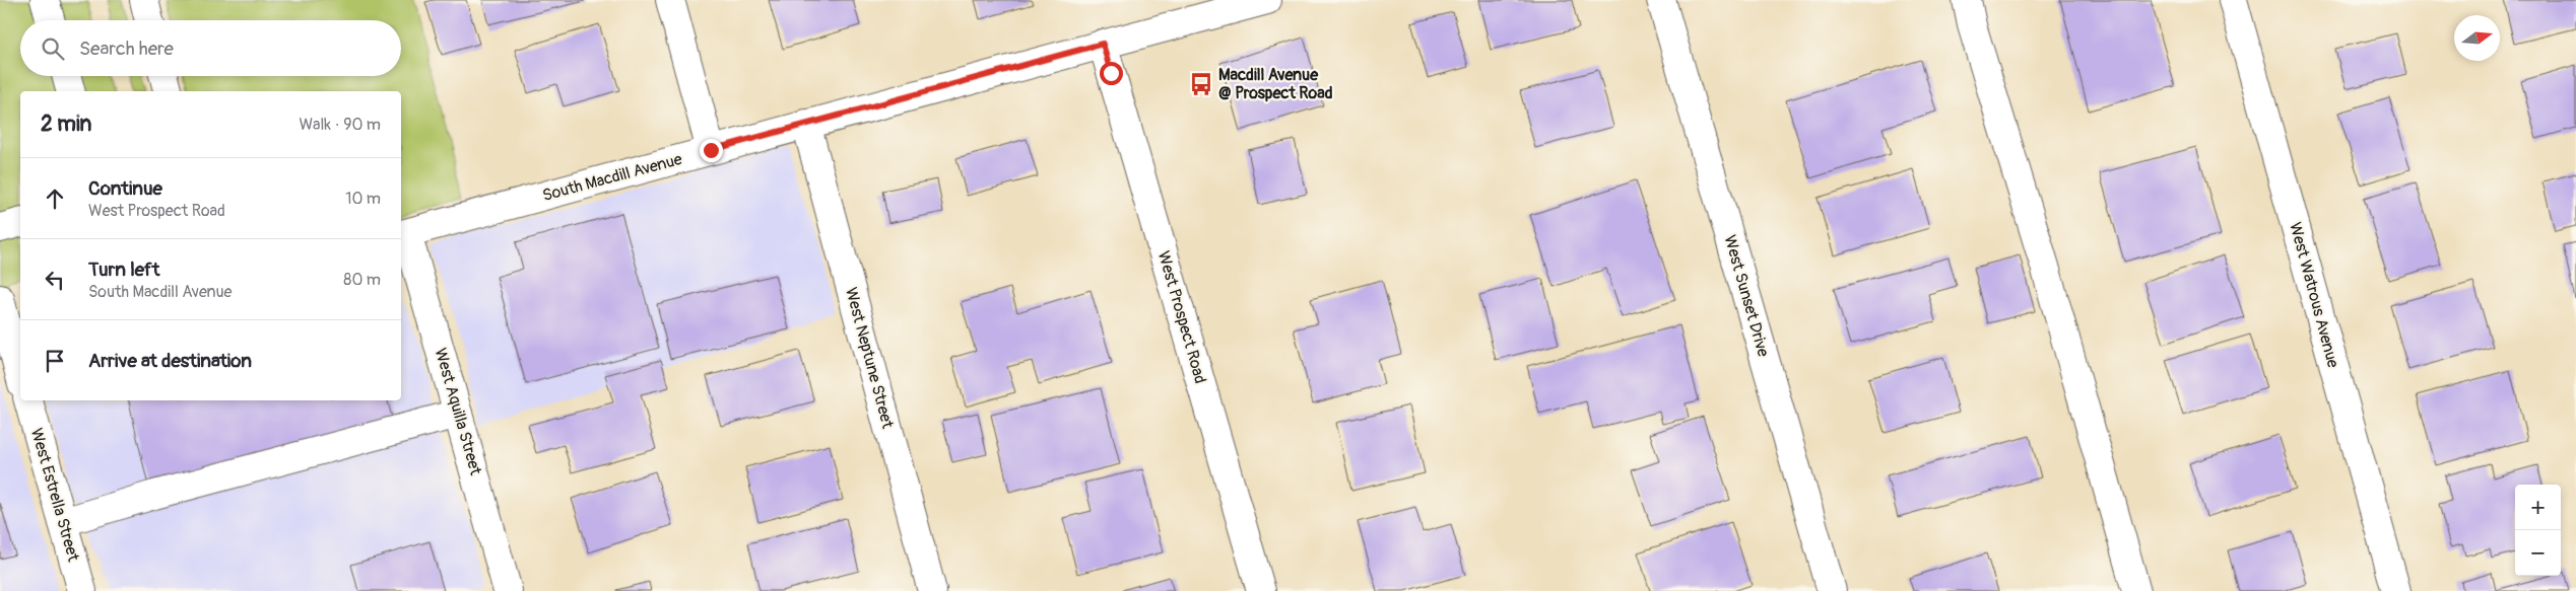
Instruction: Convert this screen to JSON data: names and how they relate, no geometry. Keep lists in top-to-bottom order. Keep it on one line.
{"streets":{"street":["South Macdill Avenue","West Watrous Avenue","West Sunset Drive","West Prospect Road","West Neptune Street","West Aquilla Street","West Estrella Street"]},"crossings":[["South Macdill Avenue","West Prospect Road"],["South Macdill Avenue","West Neptune Street"],["South Macdill Avenue","West Aquilla Street"]],"places":{"bus stop":["Macdill Avenue @ Prospect Road"]},"north":"right","page":{"search":"Search here","heading":["2 min","Walk · 90 m"],"list":[["Continue","West Prospect Road","10 m"],["Turn left","South Macdill Avenue","80 m"],"Arrive at destination"],"map_buttons":["+","−"]}}
